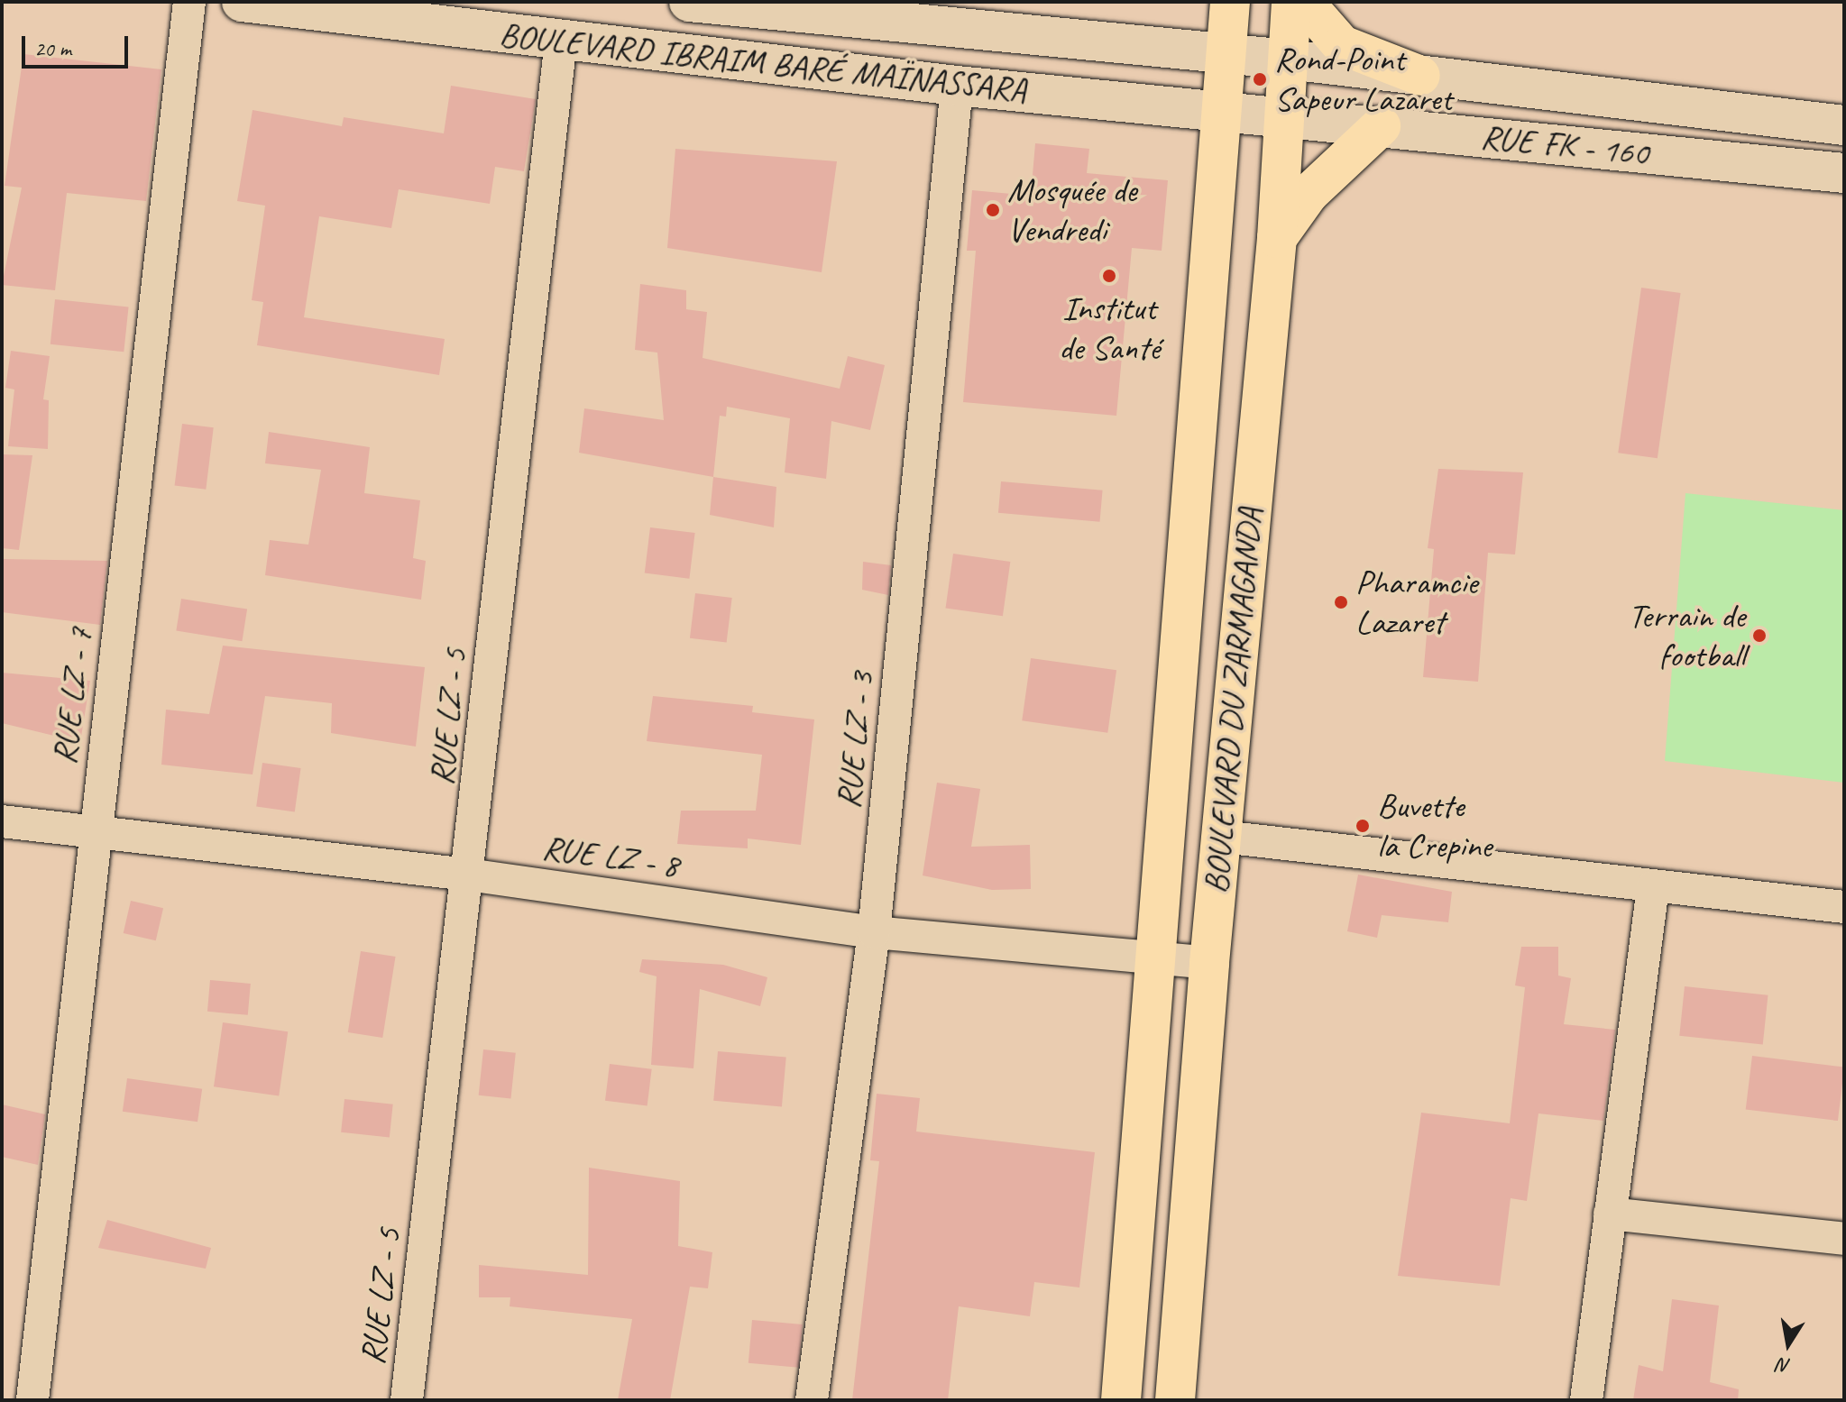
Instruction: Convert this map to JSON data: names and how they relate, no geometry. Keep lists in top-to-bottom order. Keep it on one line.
{"streets":{"main road":["BOULEVARD IBRAIM BARÉ MAÏNASSARA","RUE FK - 160","BOULEVARD DU ZARMAGANDA"],"street":["RUE LZ - 7","RUE LZ - 5","RUE LZ - 3","RUE LZ - 8"]},"crossings":[["BOULEVARD IBRAIM BARÉ MAÏNASSARA","RUE FK - 160"],["BOULEVARD IBRAIM BARÉ MAÏNASSARA","BOULEVARD DU ZARMAGANDA"],["BOULEVARD IBRAIM BARÉ MAÏNASSARA","RUE LZ - 5"],["BOULEVARD IBRAIM BARÉ MAÏNASSARA","RUE LZ - 3"],["RUE FK - 160","BOULEVARD DU ZARMAGANDA"],["RUE LZ - 7","RUE LZ - 8"],["BOULEVARD DU ZARMAGANDA","RUE LZ - 8"],["RUE LZ - 5","RUE LZ - 8"],["RUE LZ - 3","RUE LZ - 8"]],"places":["Rond-Point Sapeur Lazaret","Mosquée de Vendredi","Institut de Santé","Pharamcie Lazaret","Terrain de football","Buvette la Crepine"],"scale_bar":"20 m","north":"bottom"}
